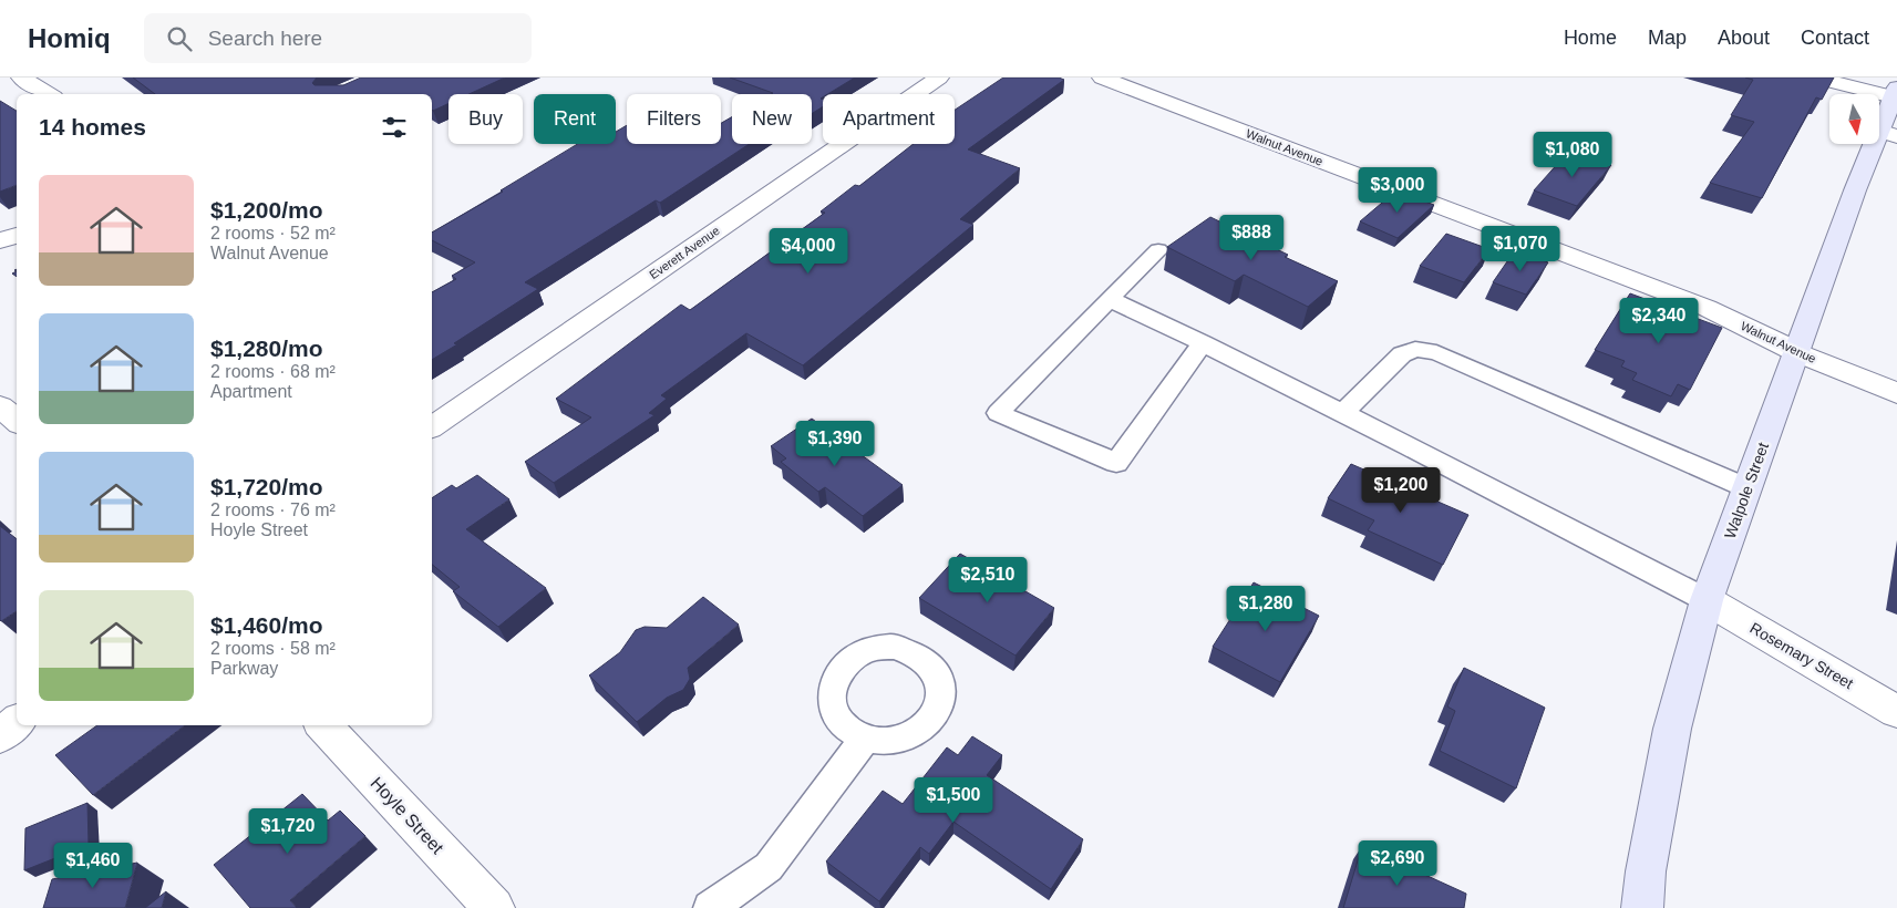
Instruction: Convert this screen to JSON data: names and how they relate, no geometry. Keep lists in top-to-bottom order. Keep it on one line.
{"streets":{"main road":["Walpole Street"],"street":["Walnut Avenue","Everett Avenue","Rosemary Street","Hoyle Street"]},"crossings":[["Walnut Avenue","Walpole Street"],["Walpole Street","Rosemary Street"]],"north":"bottom","page":{"header":"Homiq","search":"Search here","nav":["Home","Map","About","Contact"],"chip":["Buy","Rent","Filters","New","Apartment"],"heading":"14 homes","price":["$1,080","$3,000","$888","$1,070","$4,000","$2,340","$1,390","$1,200","$2,510","$1,280","$1,500","$1,720","$2,690","$1,460"],"list":[{"name":"$1,200/mo","note":"2 rooms · 52 m² · Walnut Avenue"},{"name":"$1,280/mo","note":"2 rooms · 68 m² · Apartment"},{"name":"$1,720/mo","note":"2 rooms · 76 m² · Hoyle Street"},{"name":"$1,460/mo","note":"2 rooms · 58 m² · Parkway"}]}}
